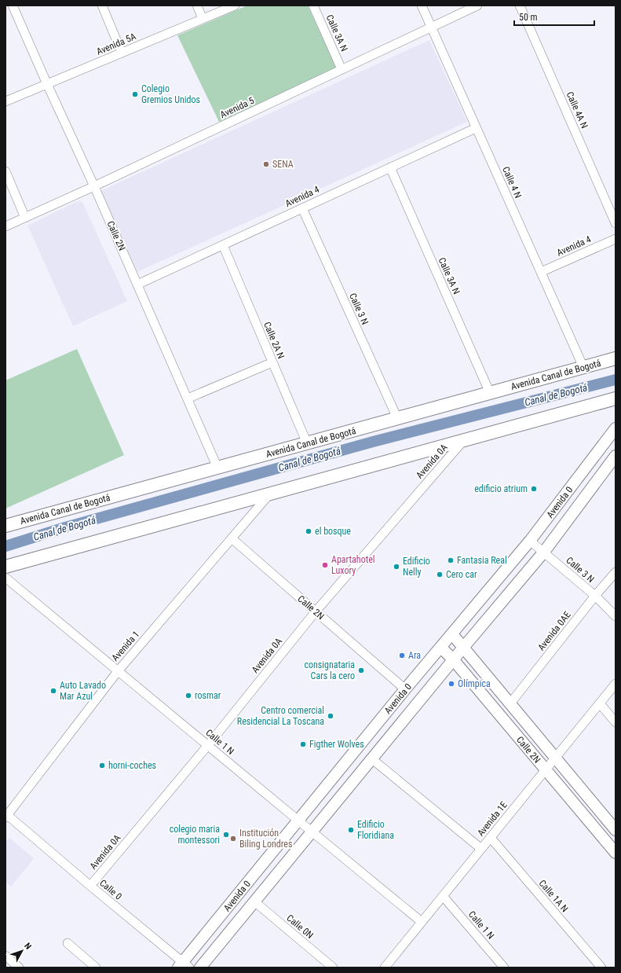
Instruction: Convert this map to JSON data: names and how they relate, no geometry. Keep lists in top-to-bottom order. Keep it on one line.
{"streets":{"main road":["Avenida Canal de Bogotá"],"street":["Calle 3A N","Avenida 5A","Avenida 5","Calle 4A N","Calle 4 N","Avenida 4","Calle 2N","Calle 3 N","Calle 2A N","Avenida 0A","Avenida 0","Avenida 0AE","Avenida 1","Calle 1 N","Avenida 1E","Calle 0","Calle 1A N","Calle 0N"]},"crossings":[["Calle 3A N","Avenida 5"],["Calle 3A N","Avenida 4"],["Calle 3A N","Avenida Canal de Bogotá"],["Avenida 5A","Calle 2N"],["Avenida 5","Calle 4 N"],["Avenida 5","Calle 2N"],["Calle 4 N","Avenida 4"],["Calle 4 N","Avenida Canal de Bogotá"],["Avenida 4","Calle 2N"],["Avenida 4","Calle 3 N"],["Avenida 4","Calle 2A N"],["Calle 2N","Avenida Canal de Bogotá"],["Calle 2N","Avenida 0A"],["Calle 2N","Avenida 0"],["Calle 2N","Avenida 0AE"],["Calle 2N","Avenida 1"],["Calle 2N","Avenida 1E"],["Calle 3 N","Avenida Canal de Bogotá"],["Calle 3 N","Avenida 0"],["Calle 3 N","Avenida 0AE"],["Calle 2A N","Avenida Canal de Bogotá"],["Avenida 0A","Calle 1 N"],["Avenida 0A","Calle 0"],["Avenida 0","Calle 1 N"],["Avenida 0","Calle 0"],["Avenida 0","Calle 0N"],["Avenida 1","Calle 1 N"],["Avenida 1","Calle 0"],["Calle 1 N","Avenida 1E"],["Avenida 1E","Calle 1A N"]],"water":["Canal de Bogotá"],"places":["Colegio Gremios Unidos","SENA","edificio atrium","el bosque","Fantasia Real","Apartahotel Luxory","Edificio Nelly","Cero car","Ara","consignataria Cars la cero","Olímpica","Auto Lavado Mar Azul","rosmar","Centro comercial Residencial La Toscana","Figther Wolves","horni-coches","Edificio Floridiana","colegio maria montessori","Institución Biling Londres"],"scale_bar":"50 m","north":"top right"}
